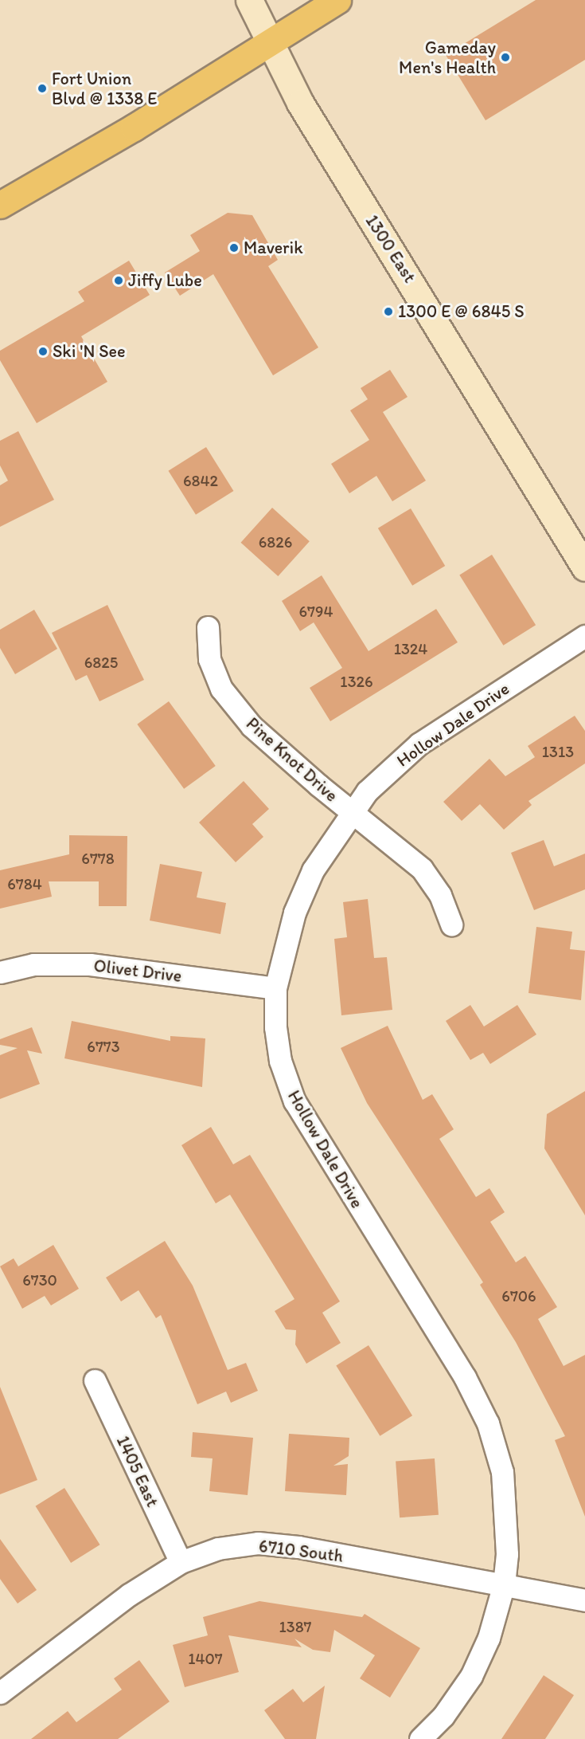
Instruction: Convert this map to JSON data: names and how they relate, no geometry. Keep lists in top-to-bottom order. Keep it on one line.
{"streets":{"main road":["1300 East"],"street":["Hollow Dale Drive","Pine Knot Drive","Olivet Drive","1405 East","6710 South"]},"crossings":[["Hollow Dale Drive","Pine Knot Drive"],["Hollow Dale Drive","Olivet Drive"],["Hollow Dale Drive","6710 South"],["1405 East","6710 South"]],"places":["Gameday Men's Health","Fort Union Blvd @ 1338 E","Maverik","Jiffy Lube","1300 E @ 6845 S","Ski 'N See"],"house_numbers":["6842","6826","6794","1324","6825","1326","1313","6778","6784","6773","6730","6706","1387","1407"]}
